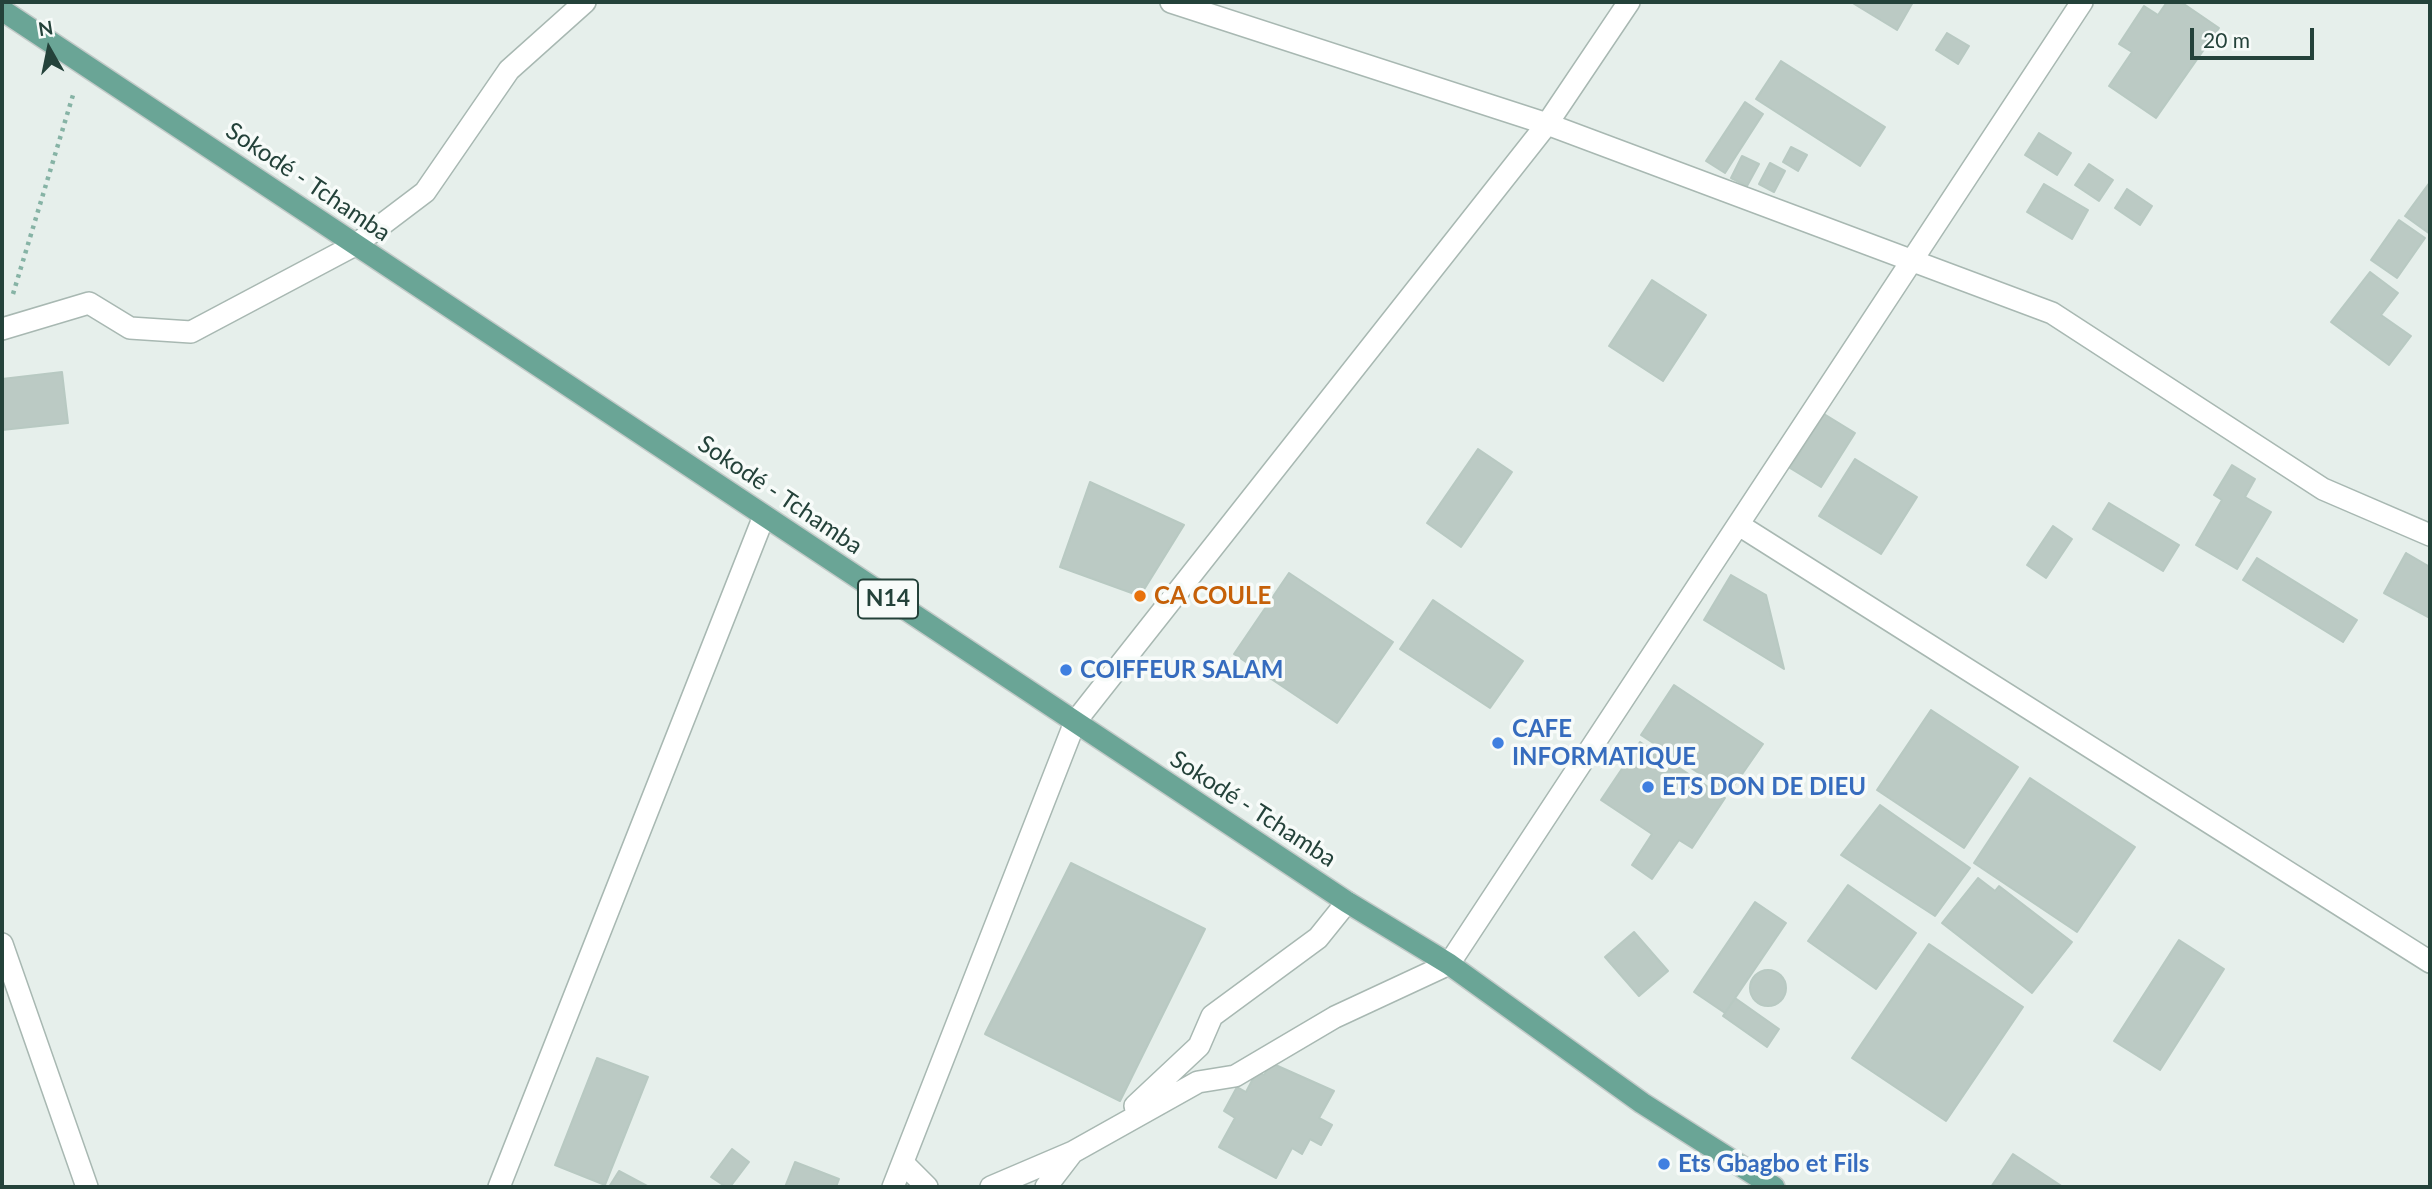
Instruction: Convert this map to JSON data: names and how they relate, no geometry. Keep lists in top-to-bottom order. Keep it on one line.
{"streets":{"main road":["Sokodé - Tchamba","N14"]},"places":["CA COULE","COIFFEUR SALAM","CAFE INFORMATIQUE","ETS DON DE DIEU","Ets Gbagbo et Fils"],"scale_bar":"20 m","north":"top"}
